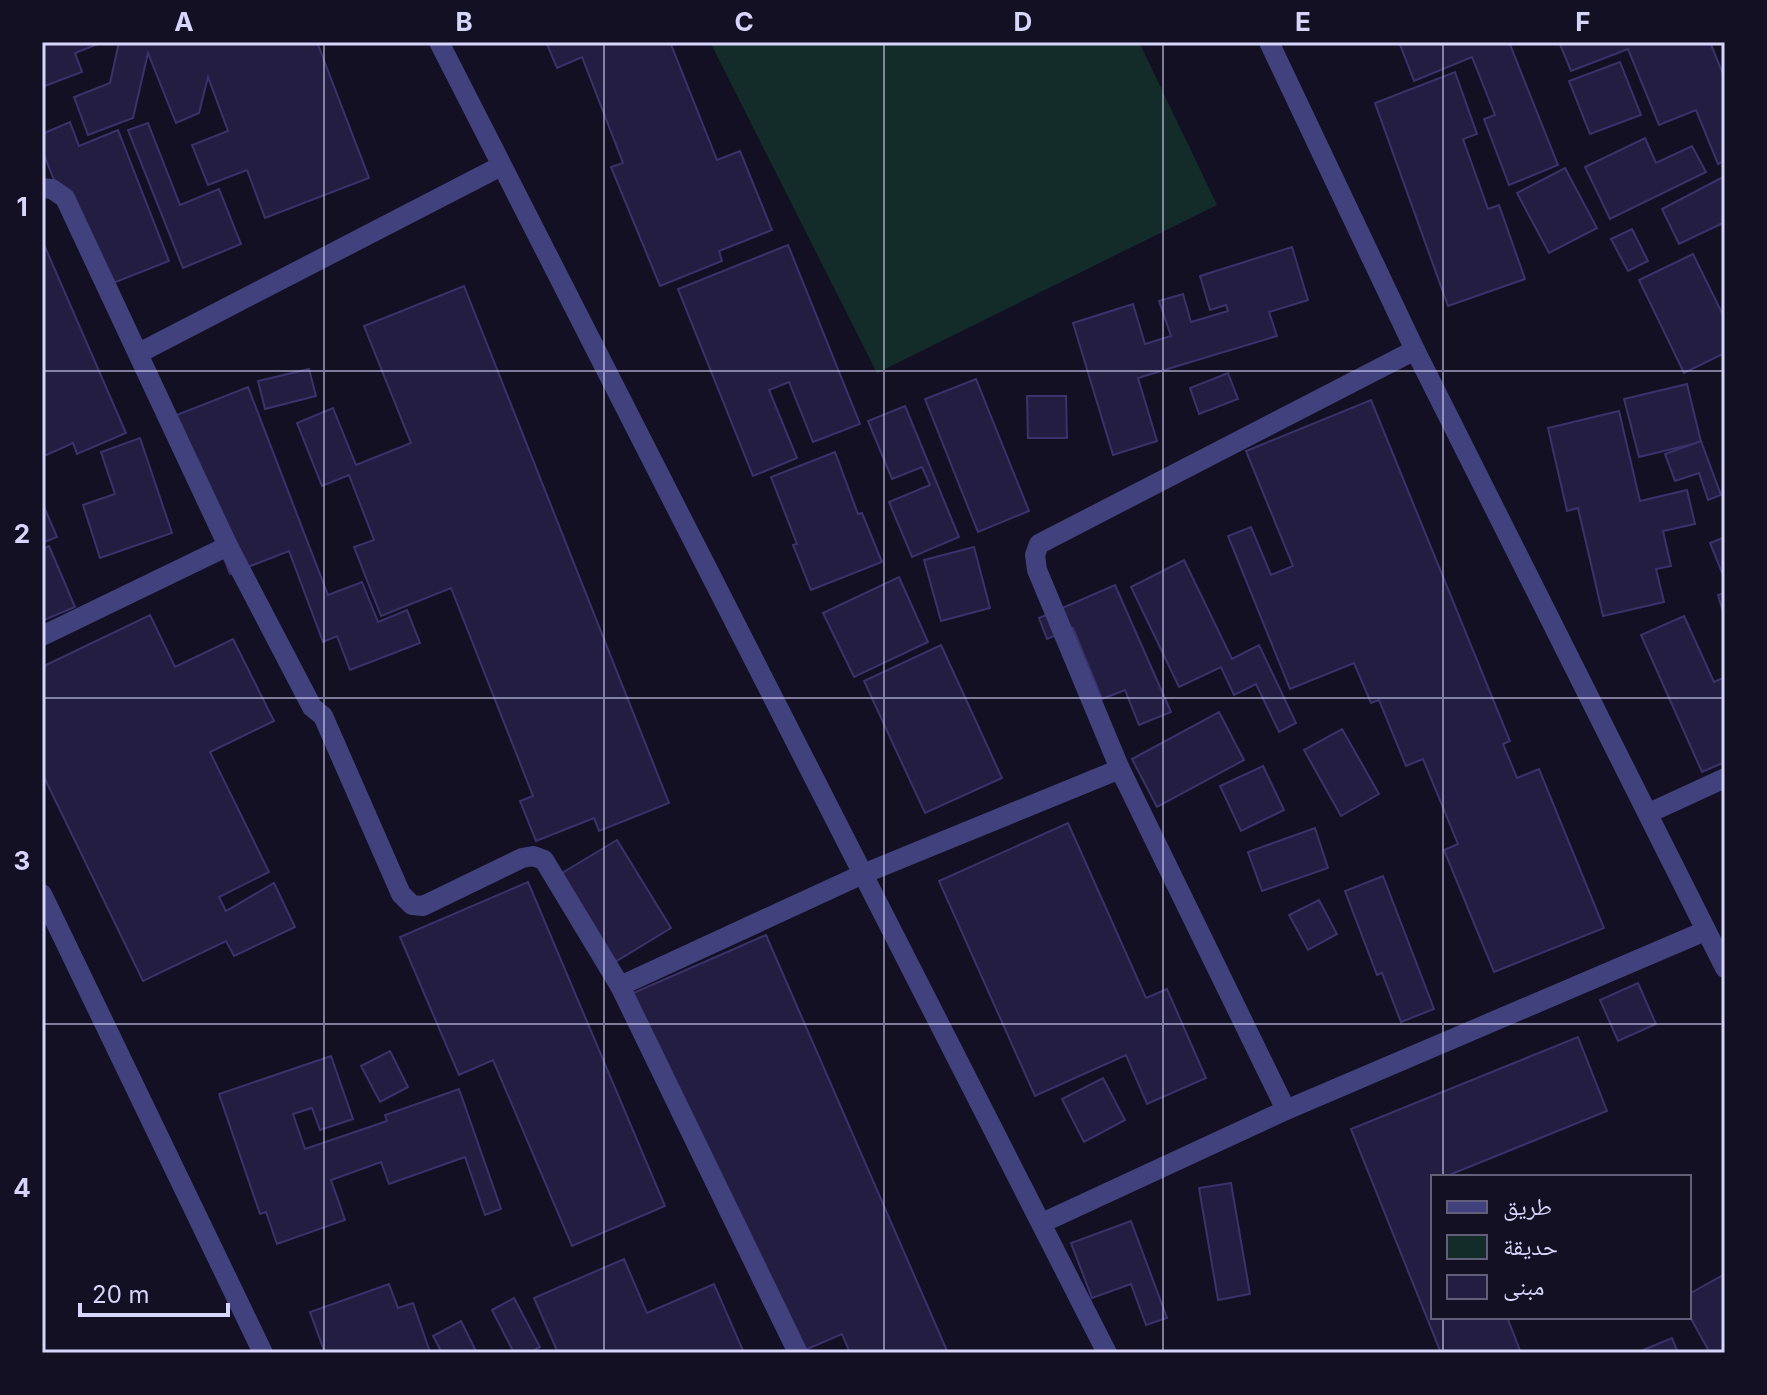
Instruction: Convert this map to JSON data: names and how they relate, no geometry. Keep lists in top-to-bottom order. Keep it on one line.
{"legend":["طريق","حديقة","مبنى"],"scale_bar":"20 m","grid":{"columns":["A","B","C","D","E","F"],"rows":["1","2","3","4"]}}
